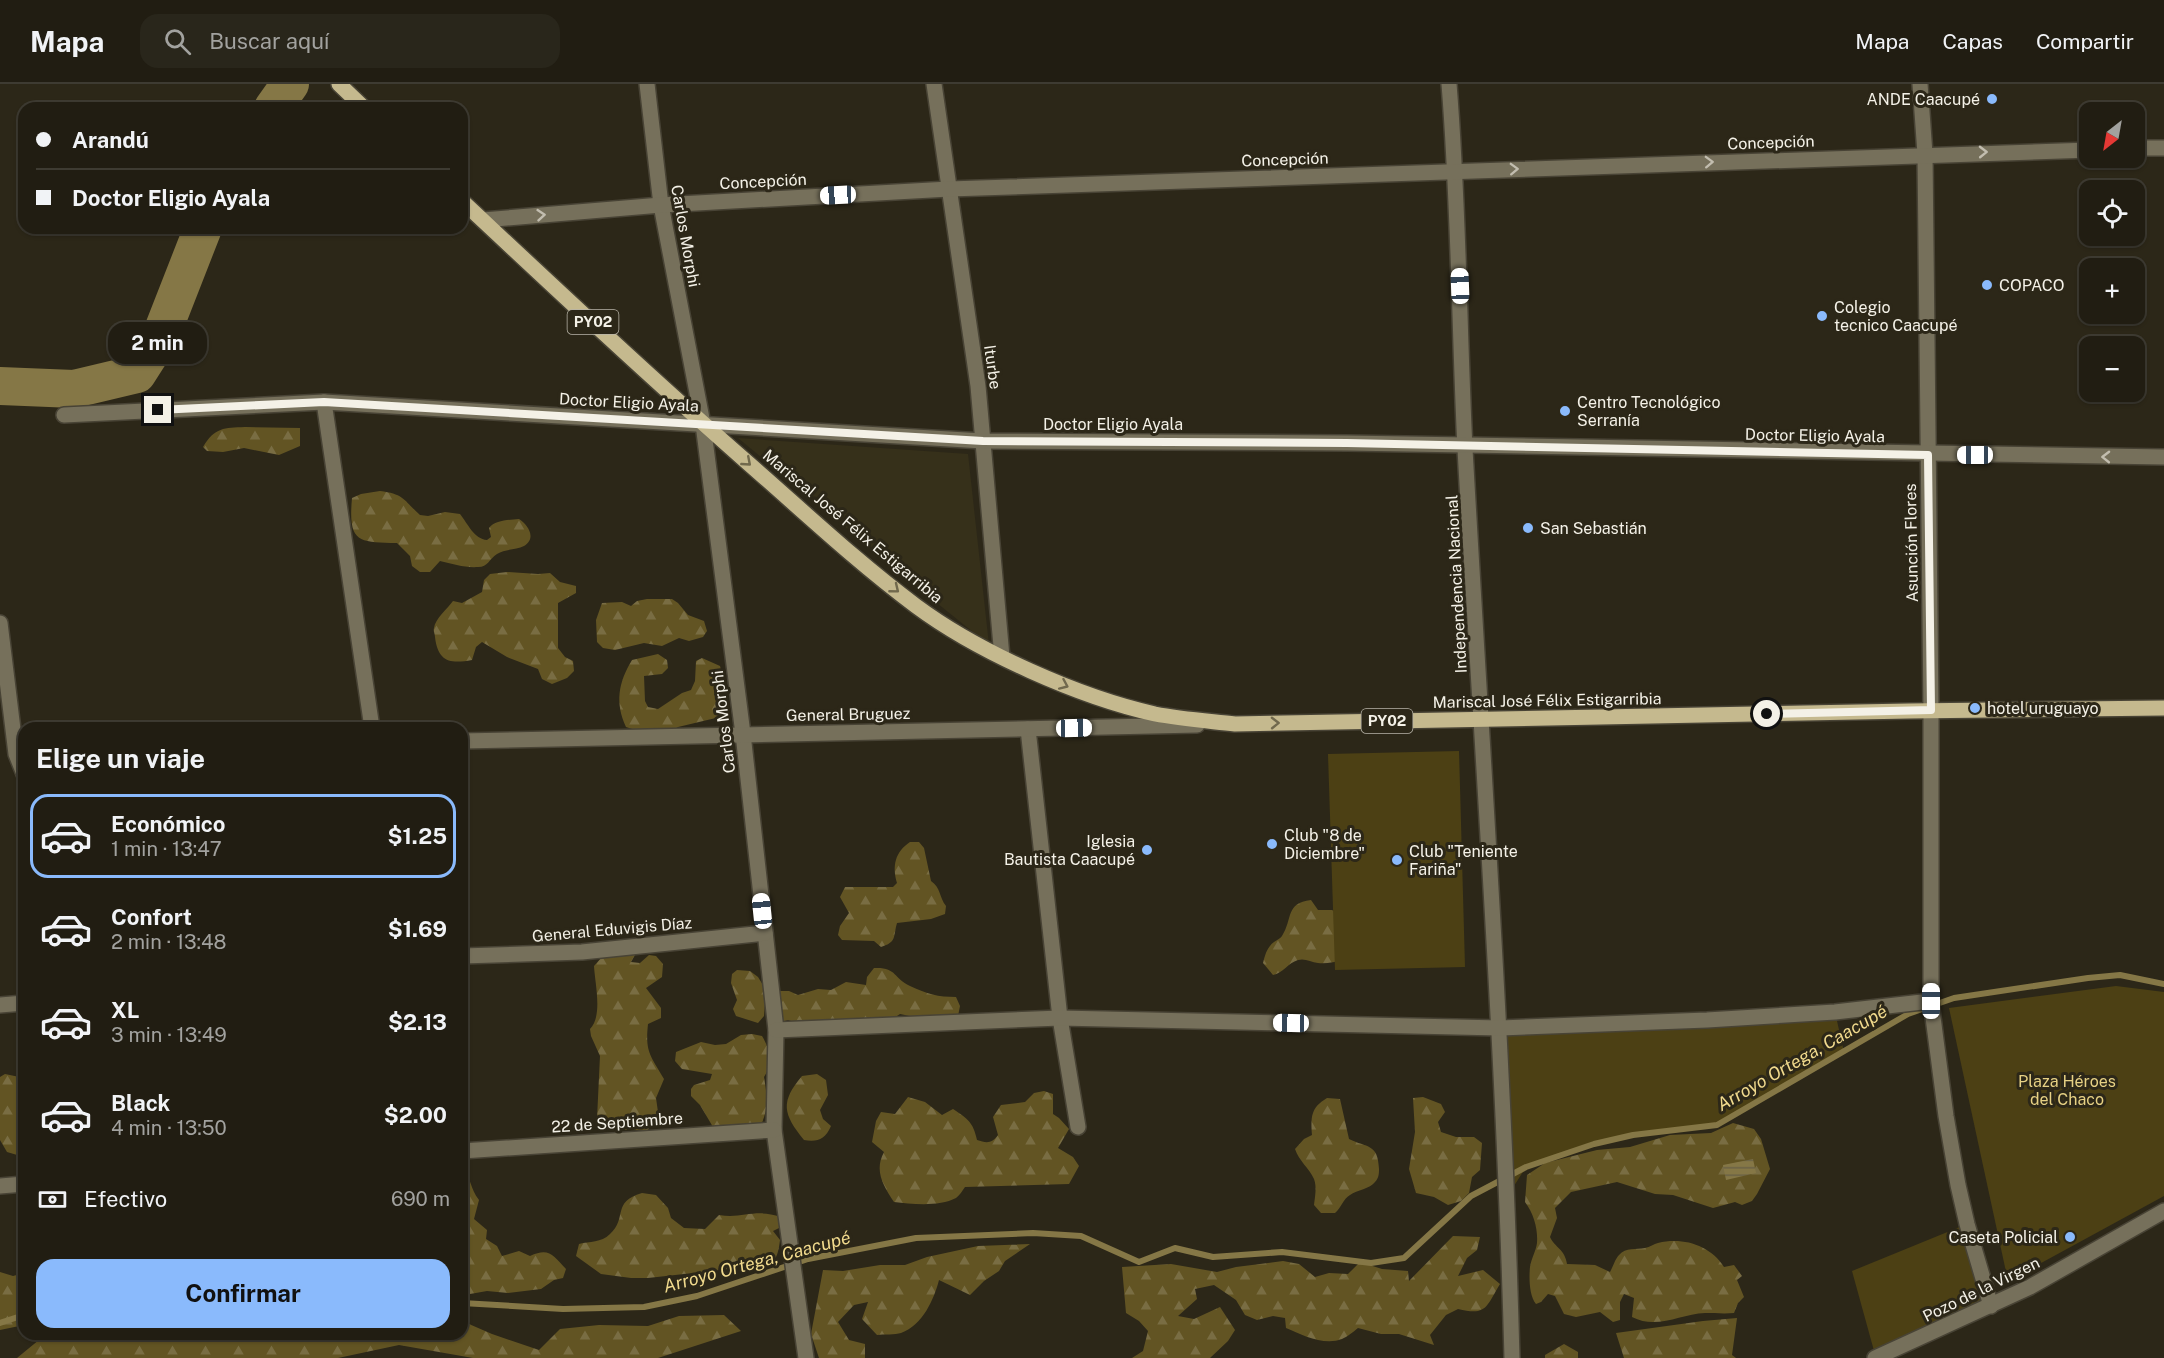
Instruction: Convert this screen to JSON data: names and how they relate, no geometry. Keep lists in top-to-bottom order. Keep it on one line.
{"streets":{"main road":["PY02","Mariscal José Félix Estigarribia"],"street":["Concepción","Carlos Morphi","Iturbe","Doctor Eligio Ayala","Asunción Flores","Independencia Nacional","General Bruguez","General Eduvigis Díaz","22 de Septiembre","Pozo de la Virgen"]},"crossings":[["Concepción","Carlos Morphi"],["Concepción","Iturbe"],["Concepción","Mariscal José Félix Estigarribia"],["Concepción","Asunción Flores"],["Concepción","Independencia Nacional"],["Carlos Morphi","Doctor Eligio Ayala"],["Carlos Morphi","Mariscal José Félix Estigarribia"],["Carlos Morphi","General Bruguez"],["Carlos Morphi","General Eduvigis Díaz"],["Carlos Morphi","22 de Septiembre"],["Iturbe","Doctor Eligio Ayala"],["Iturbe","Mariscal José Félix Estigarribia"],["Doctor Eligio Ayala","Mariscal José Félix Estigarribia"],["Doctor Eligio Ayala","Asunción Flores"],["Doctor Eligio Ayala","Independencia Nacional"],["Mariscal José Félix Estigarribia","Asunción Flores"],["Mariscal José Félix Estigarribia","Independencia Nacional"],["Mariscal José Félix Estigarribia","General Bruguez"],["Asunción Flores","Pozo de la Virgen"]],"one_way":["Concepción","Mariscal José Félix Estigarribia"],"water":["Arroyo Ortega, Caacupé"],"parks":["Plaza Héroes del Chaco"],"places":["ANDE Caacupé","COPACO","Colegio tecnico Caacupé","Centro Tecnológico Serranía","San Sebastián","hotel uruguayo","Club \"8 de Diciembre\"","Iglesia Bautista Caacupé","Club \"Teniente Fariña\"","Caseta Policial"],"north":"bottom left","page":{"header":"Mapa","search":"Buscar aquí","nav":["Mapa","Capas","Compartir"],"map_buttons":["+","−"],"banner":["Arandú","Doctor Eligio Ayala"],"bubble":"2 min","heading":"Elige un viaje","list":[{"name":"Económico","note":"1 min · 13:47","value":"$1.25"},{"name":"Confort","note":"2 min · 13:48","value":"$1.69"},{"name":"XL","note":"3 min · 13:49","value":"$2.13"},{"name":"Black","note":"4 min · 13:50","value":"$2.00"}],"pay":["Efectivo","690 m"],"buttons":"Confirmar"}}
